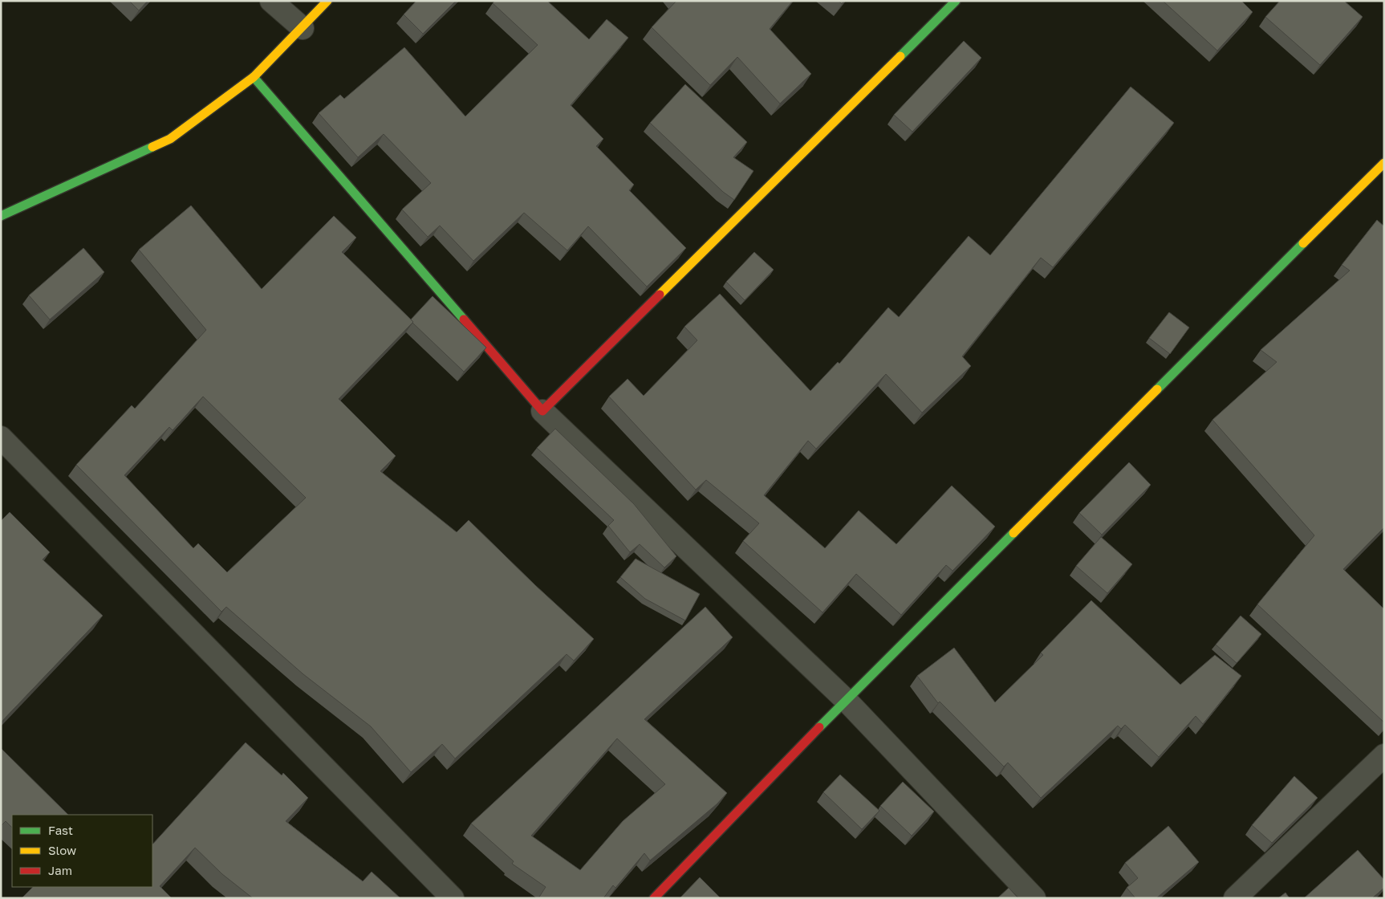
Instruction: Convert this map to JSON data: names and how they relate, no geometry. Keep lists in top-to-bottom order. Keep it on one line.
{"legend":["Fast","Slow","Jam"]}
